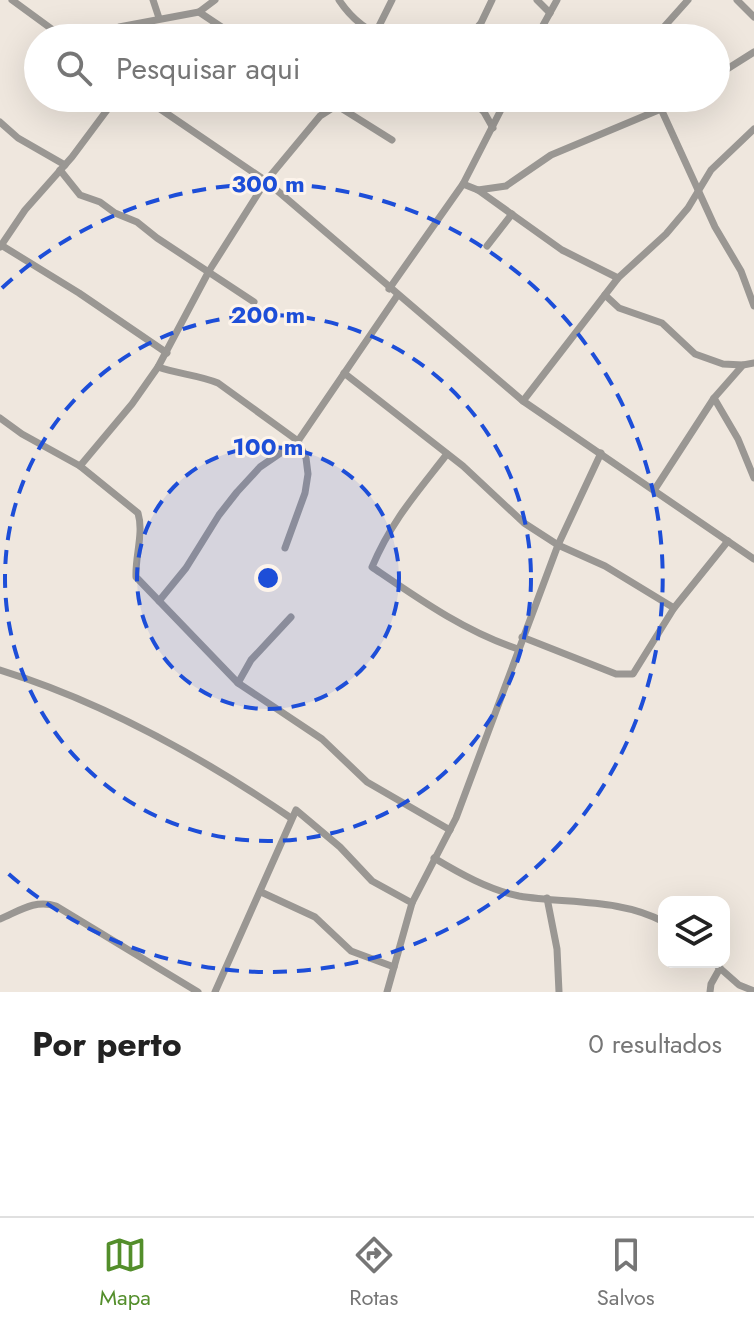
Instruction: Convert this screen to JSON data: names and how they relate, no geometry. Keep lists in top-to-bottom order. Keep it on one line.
{"page":{"search":"Pesquisar aqui","heading":["Por perto","0 resultados"],"nav":["Mapa","Rotas","Salvos"]},"rings":["300 m","200 m","100 m"]}
